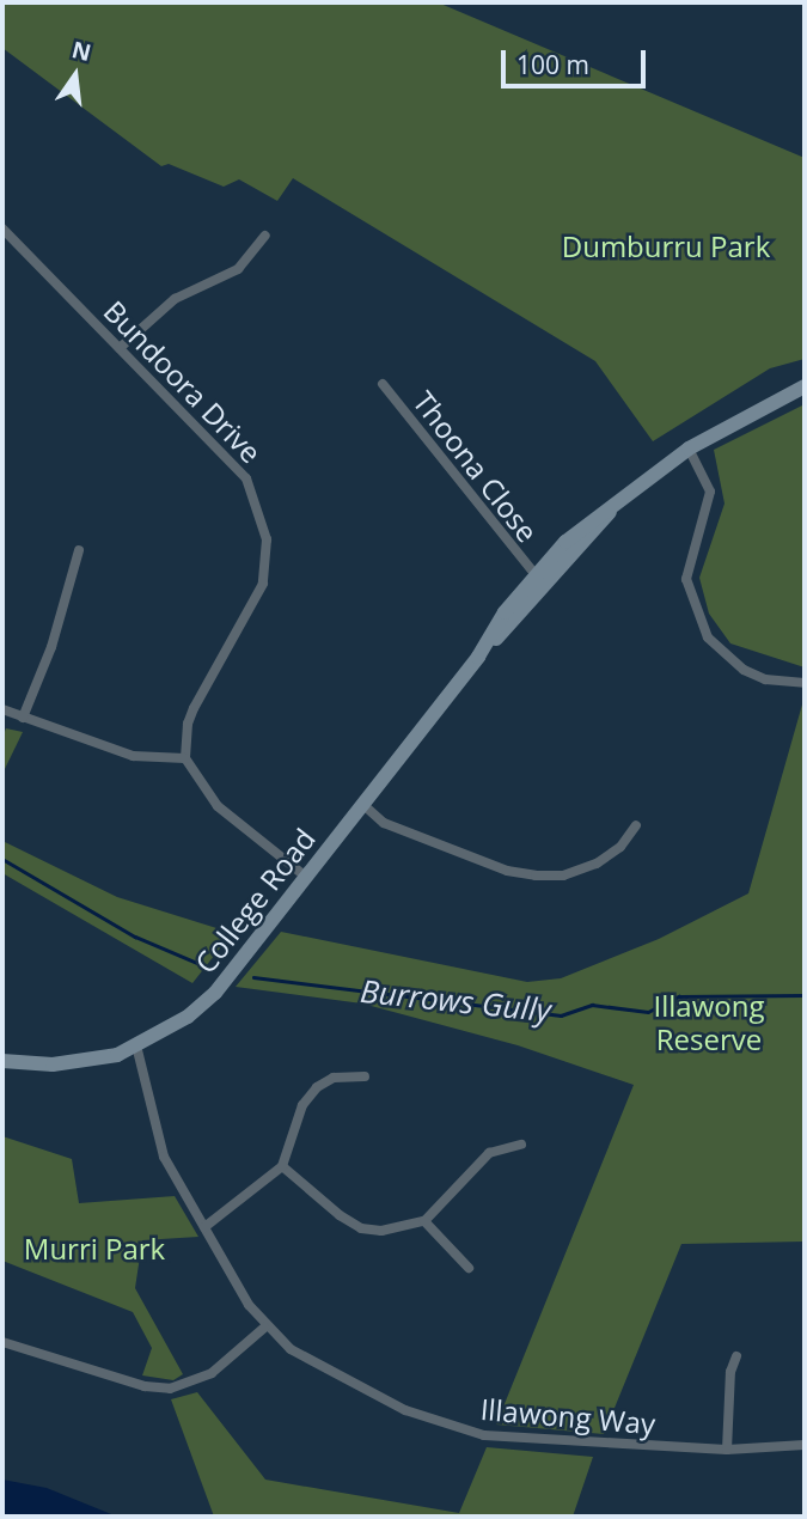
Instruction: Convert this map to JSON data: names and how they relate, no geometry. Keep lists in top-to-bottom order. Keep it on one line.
{"streets":{"main road":["College Road"],"street":["Bundoora Drive","Thoona Close","Illawong Way"]},"crossings":[["Thoona Close","College Road"],["College Road","Illawong Way"]],"water":["Burrows Gully"],"parks":["Dumburru Park","Illawong Reserve","Murri Park"],"scale_bar":"100 m","north":"top"}
